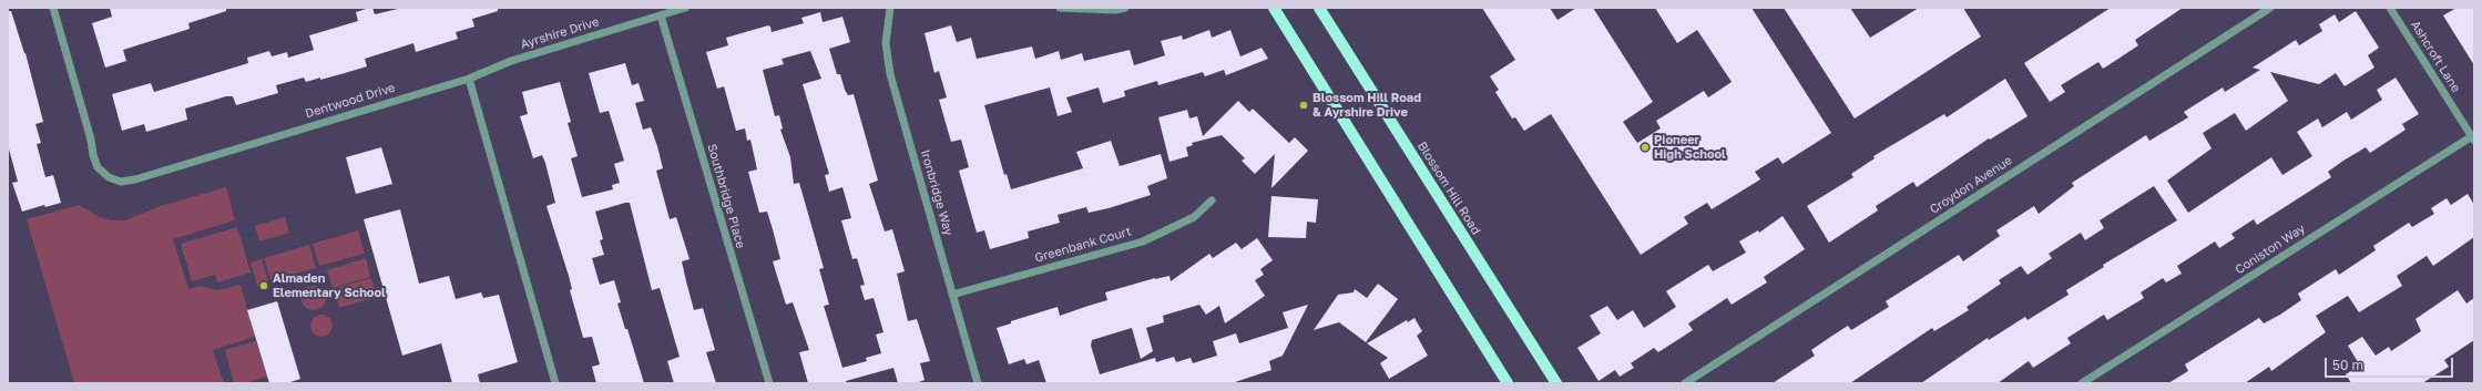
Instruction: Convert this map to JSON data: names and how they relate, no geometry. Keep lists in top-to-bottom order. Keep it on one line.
{"streets":{"main road":["Blossom Hill Road"],"street":["Ayrshire Drive","Ashcroft Lane","Dentwood Drive","Croydon Avenue","Ironbridge Way","Southbridge Place","Greenbank Court","Coniston Way"]},"crossings":[["Ayrshire Drive","Dentwood Drive"],["Ayrshire Drive","Southbridge Place"],["Ashcroft Lane","Coniston Way"],["Ironbridge Way","Greenbank Court"]],"places":["Blossom Hill Road & Ayrshire Drive","Pioneer High School","Almaden Elementary School"],"scale_bar":"50 m"}
